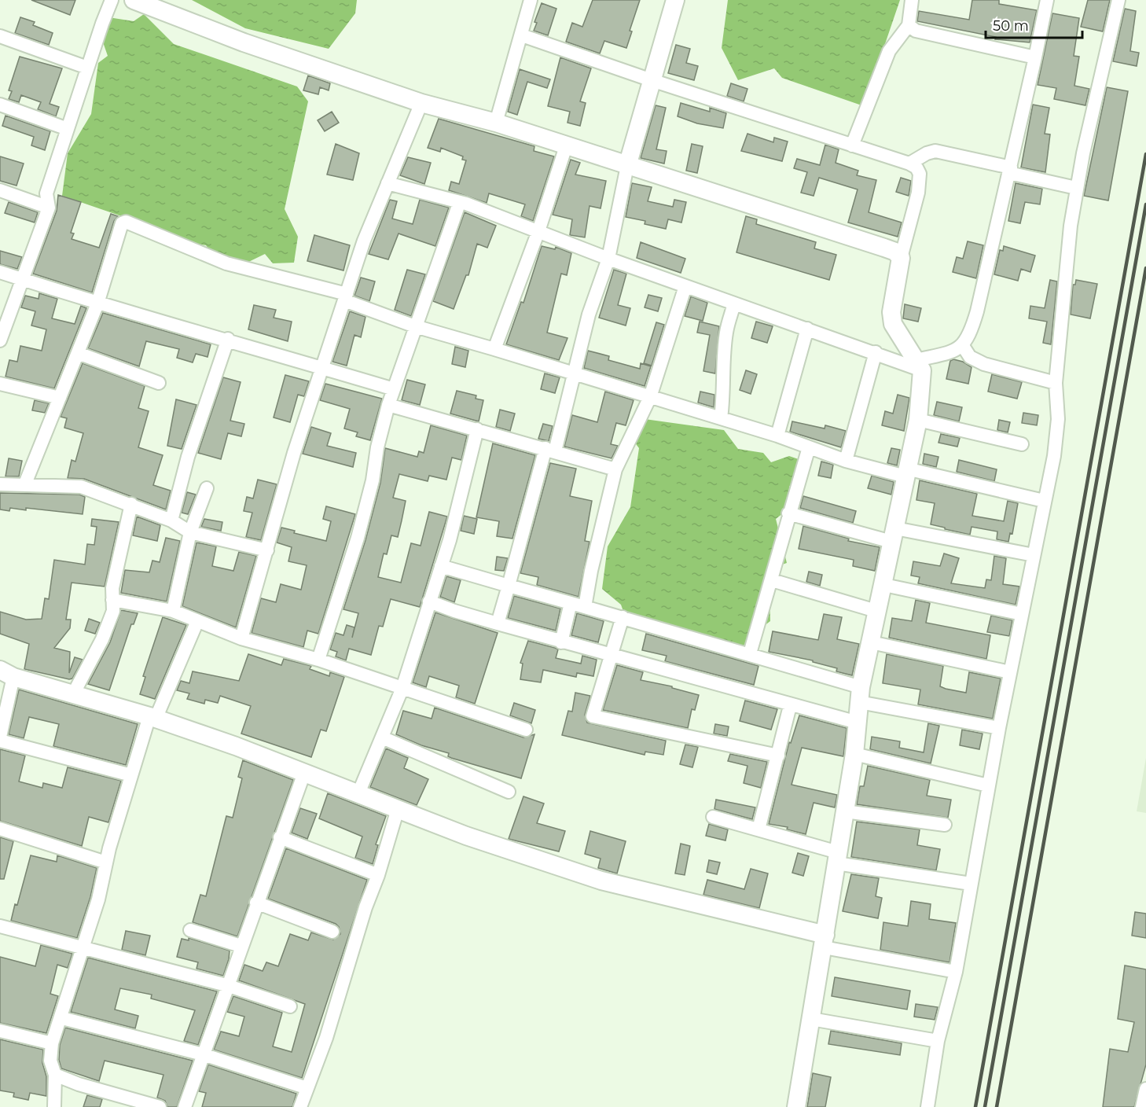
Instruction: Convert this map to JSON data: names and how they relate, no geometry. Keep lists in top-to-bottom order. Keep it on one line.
{"scale_bar":"50 m"}
